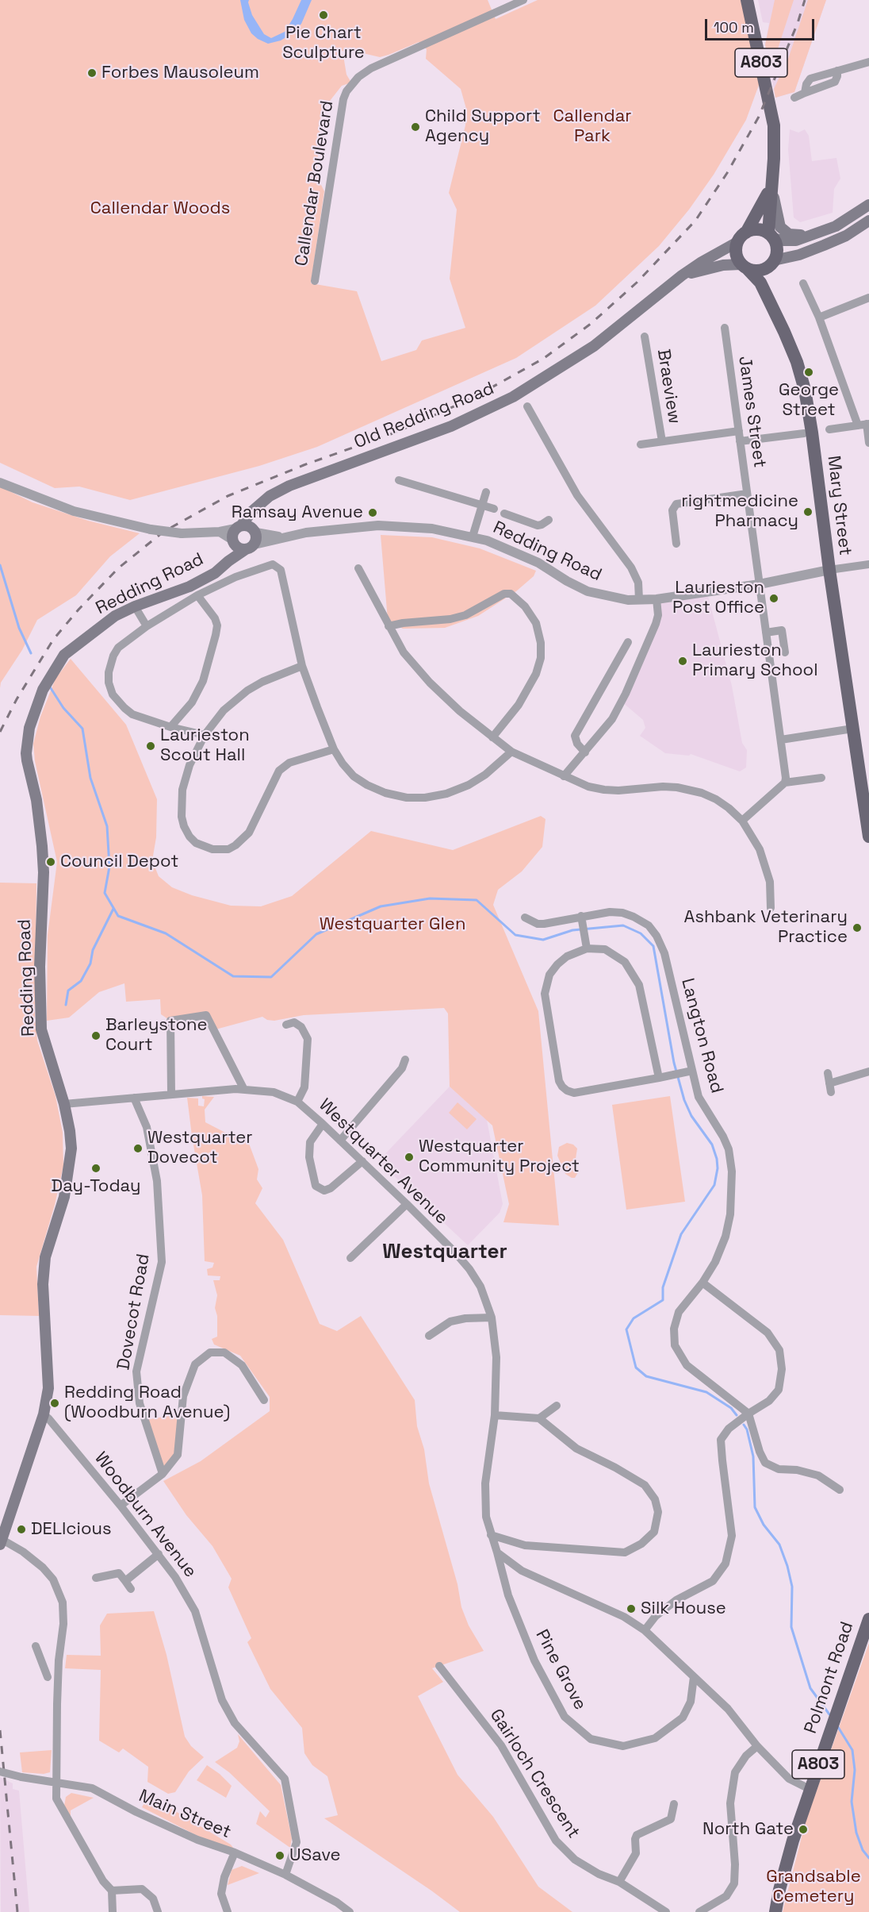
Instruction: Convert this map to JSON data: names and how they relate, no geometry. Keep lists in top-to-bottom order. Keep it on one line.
{"streets":{"main road":["A803","Old Redding Road","Mary Street","Redding Road","Polmont Road"],"street":["Callendar Boulevard","Braeview","James Street","Langton Road","Westquarter Avenue","Dovecot Road","Woodburn Avenue","Pine Grove","Gairloch Crescent","Main Street"]},"crossings":[["A803","Old Redding Road"],["A803","Mary Street"],["James Street","Redding Road"],["Old Redding Road","Mary Street"],["Old Redding Road","Redding Road"],["Mary Street","Redding Road"],["Redding Road","Westquarter Avenue"],["Redding Road","Woodburn Avenue"],["Westquarter Avenue","Dovecot Road"],["Westquarter Avenue","Pine Grove"],["Woodburn Avenue","Main Street"]],"districts":["Westquarter"],"parks":["Callendar Park","Callendar Woods","Westquarter Glen","Grandsable Cemetery"],"places":["Pie Chart Sculpture","Forbes Mausoleum","Child Support Agency","George Street","rightmedicine Pharmacy","Ramsay Avenue","Laurieston Post Office","Laurieston Primary School","Laurieston Scout Hall","Council Depot","Ashbank Veterinary Practice","Barleystone Court","Westquarter Dovecot","Westquarter Community Project","Day-Today","Redding Road (Woodburn Avenue)","DELIcious","Silk House","North Gate","USave"],"scale_bar":"100 m"}
